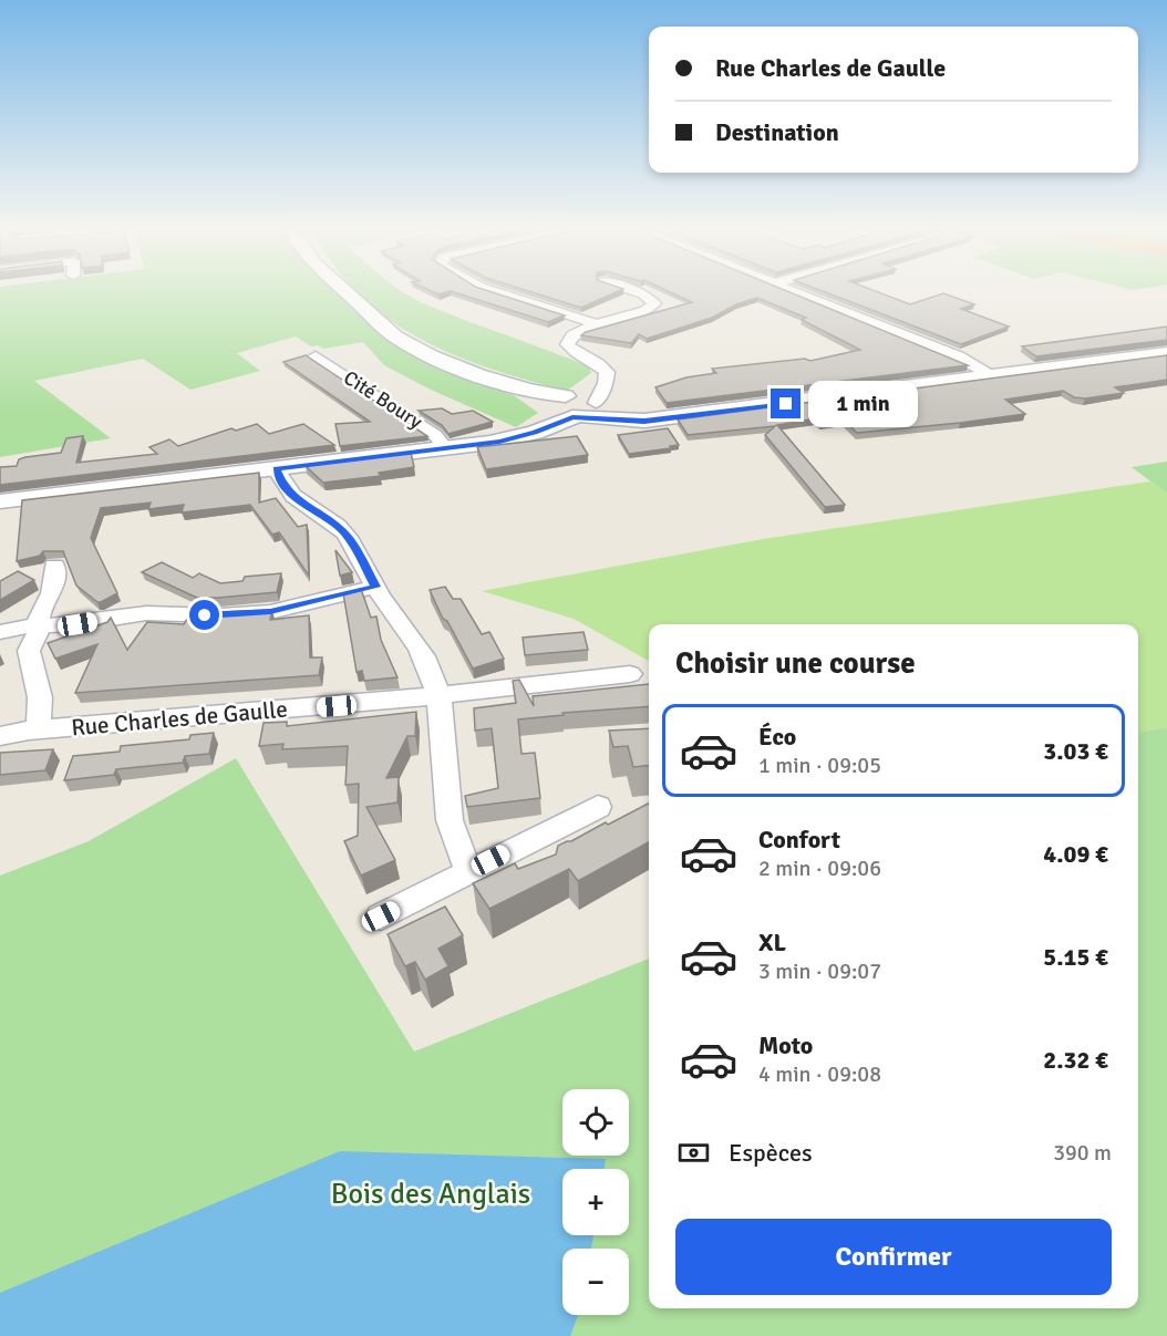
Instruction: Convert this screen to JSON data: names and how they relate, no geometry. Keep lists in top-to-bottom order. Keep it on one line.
{"streets":{"street":["Cité Boury","Rue Charles de Gaulle"]},"parks":["Bois des Anglais"],"page":{"banner":["Rue Charles de Gaulle","Destination"],"bubble":"1 min","heading":"Choisir une course","list":[{"name":"Éco","note":"1 min · 09:05","value":"3.03 €"},{"name":"Confort","note":"2 min · 09:06","value":"4.09 €"},{"name":"XL","note":"3 min · 09:07","value":"5.15 €"},{"name":"Moto","note":"4 min · 09:08","value":"2.32 €"}],"map_buttons":["+","−"],"pay":["Espèces","390 m"],"buttons":"Confirmer"}}
